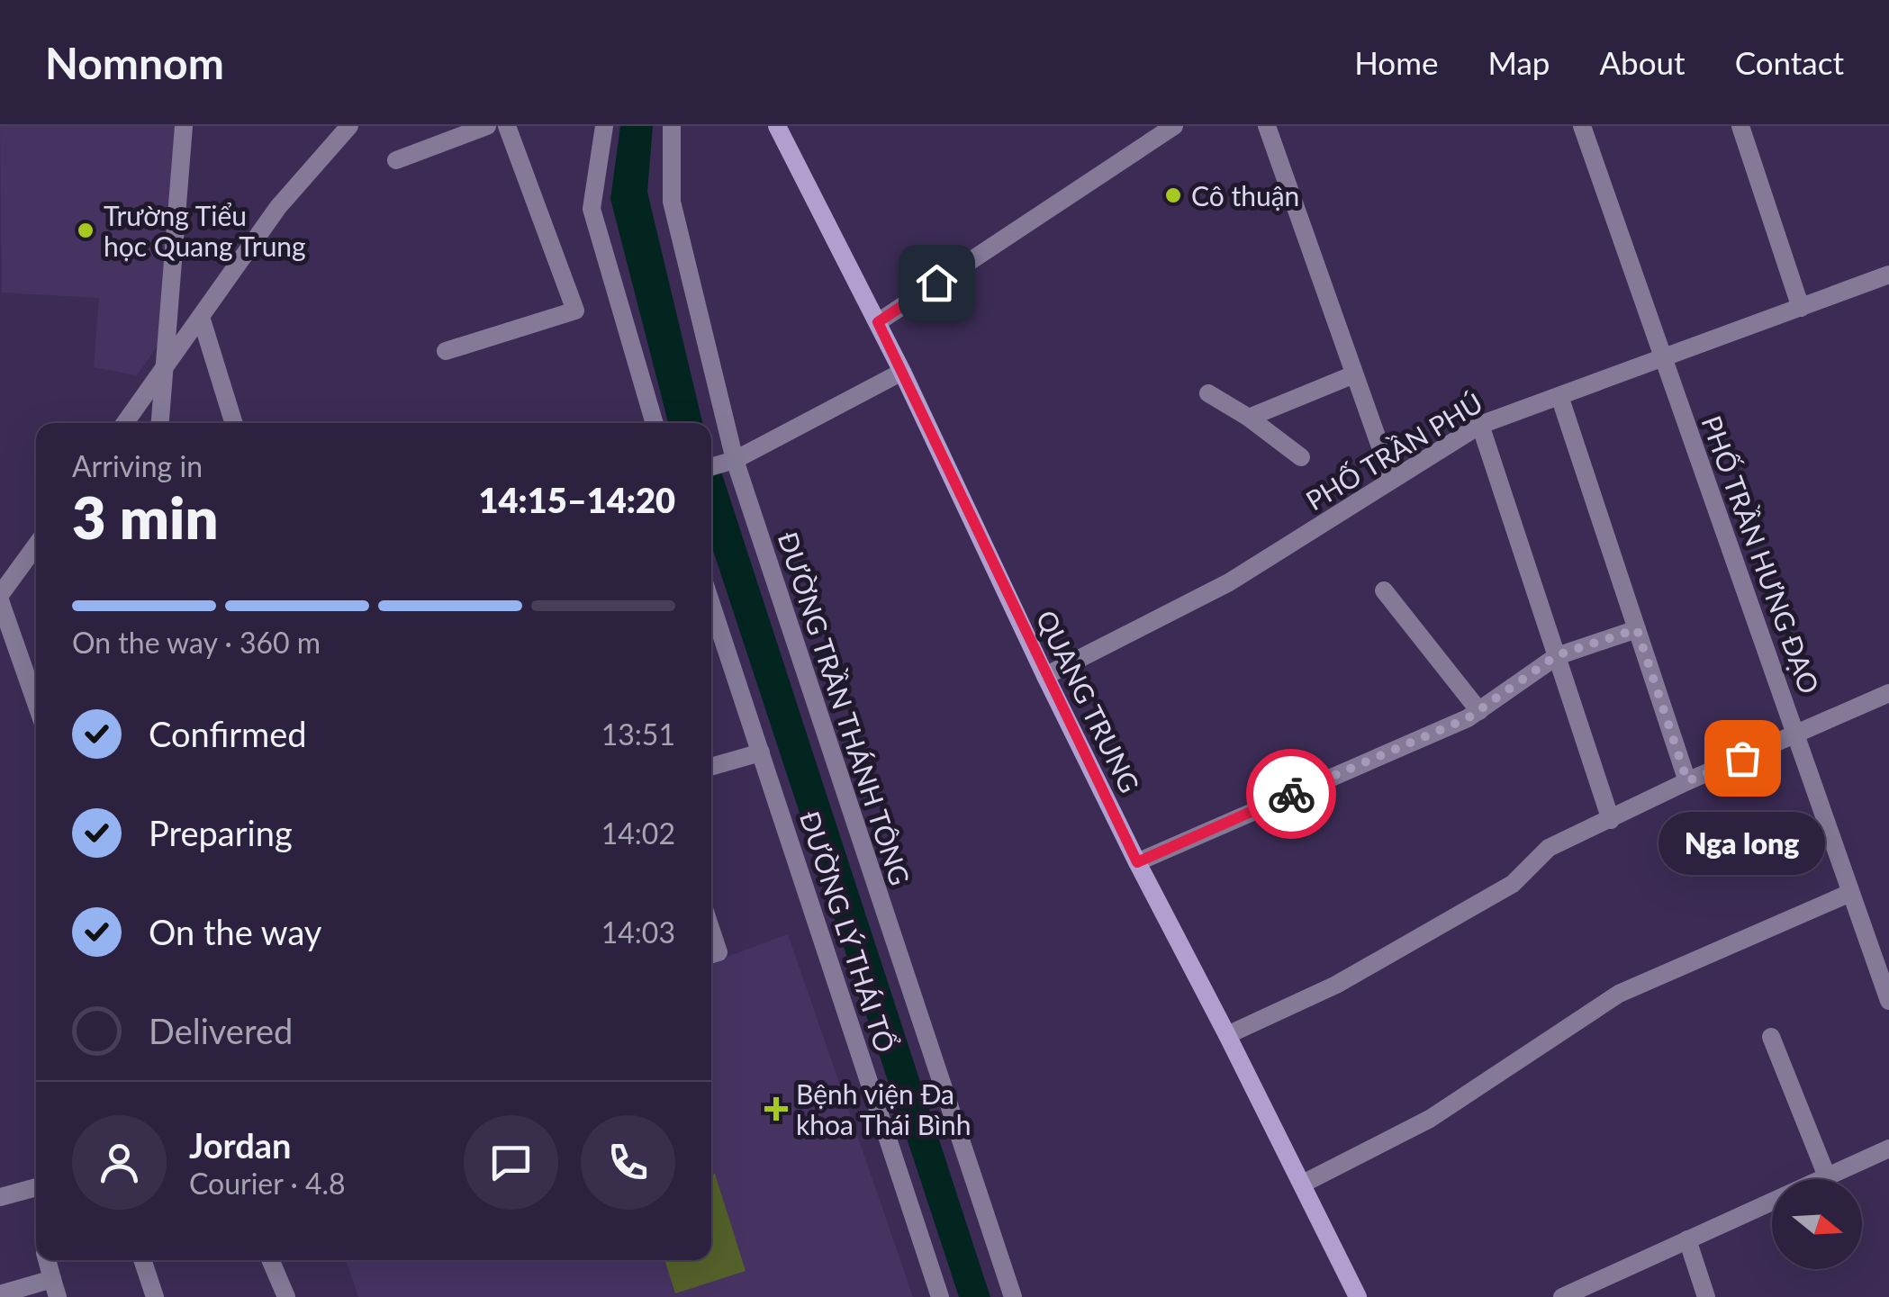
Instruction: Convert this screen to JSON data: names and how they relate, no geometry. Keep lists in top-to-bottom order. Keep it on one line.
{"streets":{"main road":["QUANG TRUNG"],"street":["PHỐ TRẦN PHÚ","PHỐ TRẦN HƯNG ĐẠO","ĐƯỜNG TRẦN THÁNH TÔNG","ĐƯỜNG LÝ THÁI TỔ"]},"crossings":[["PHỐ TRẦN PHÚ","PHỐ TRẦN HƯNG ĐẠO"],["PHỐ TRẦN PHÚ","QUANG TRUNG"]],"places":{"other":["Cô thuận","Trường Tiểu học Quang Trung","Nga long"],"health":["Bệnh viện Đa khoa Thái Bình"]},"north":"right","page":{"header":"Nomnom","nav":["Home","Map","About","Contact"],"heading":["3 min","Arriving in","14:15–14:20"],"panel":["Jordan","Courier · 4.8"],"bar":"On the way · 360 m","list":[["Confirmed","13:51"],["Preparing","14:02"],["On the way","14:03"],"Delivered"],"bubble":"Nga long"}}
